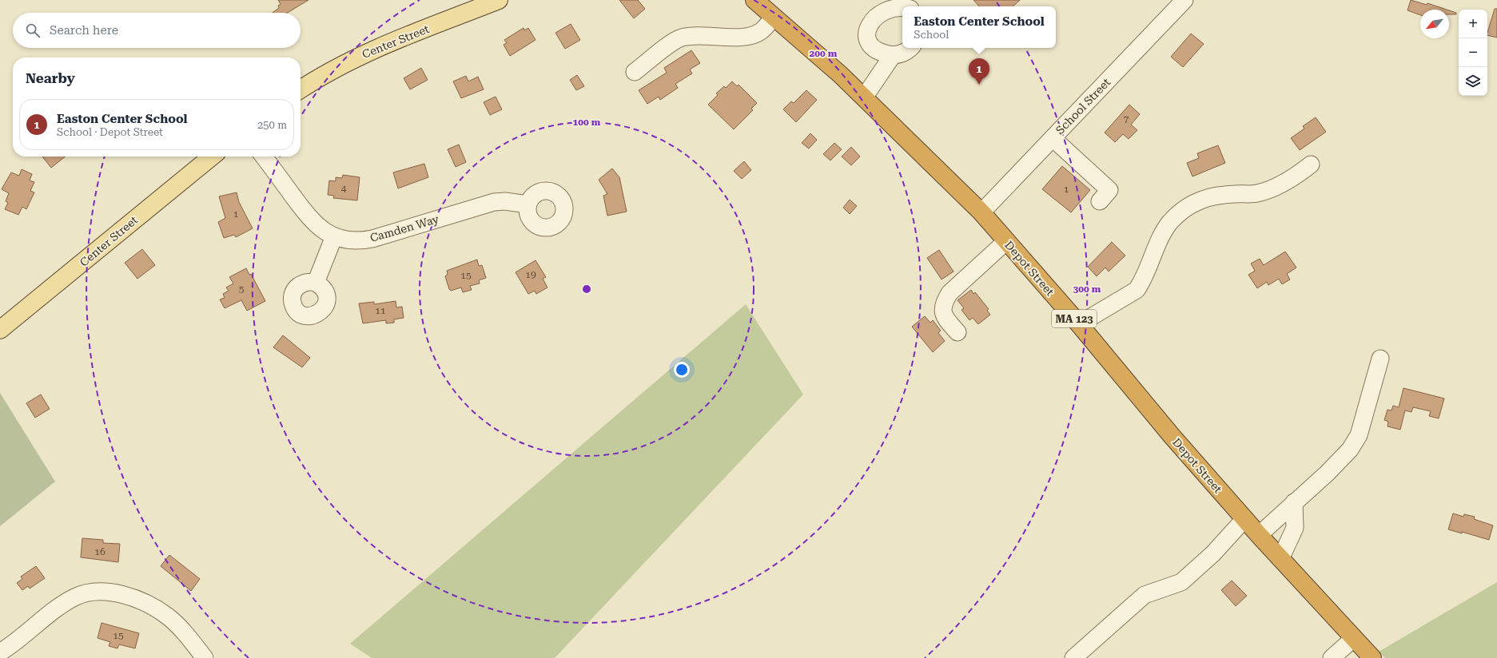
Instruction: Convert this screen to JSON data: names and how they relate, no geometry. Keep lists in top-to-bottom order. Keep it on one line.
{"streets":{"highway":["Depot Street","MA 123"],"main road":["Center Street"],"street":["School Street","Camden Way"]},"crossings":[["School Street","Depot Street"]],"house_numbers":["7","4","1","1","19","15","5","11","16","15"],"north":"bottom left","page":{"popup":["Easton Center School","School"],"map_buttons":["+","−"],"search":"Search here","heading":"Nearby","pins":"1","list":[{"mark":"1","name":"Easton Center School","note":"School · Depot Street","value":"250 m"}]},"rings":["200 m","100 m","300 m"]}
